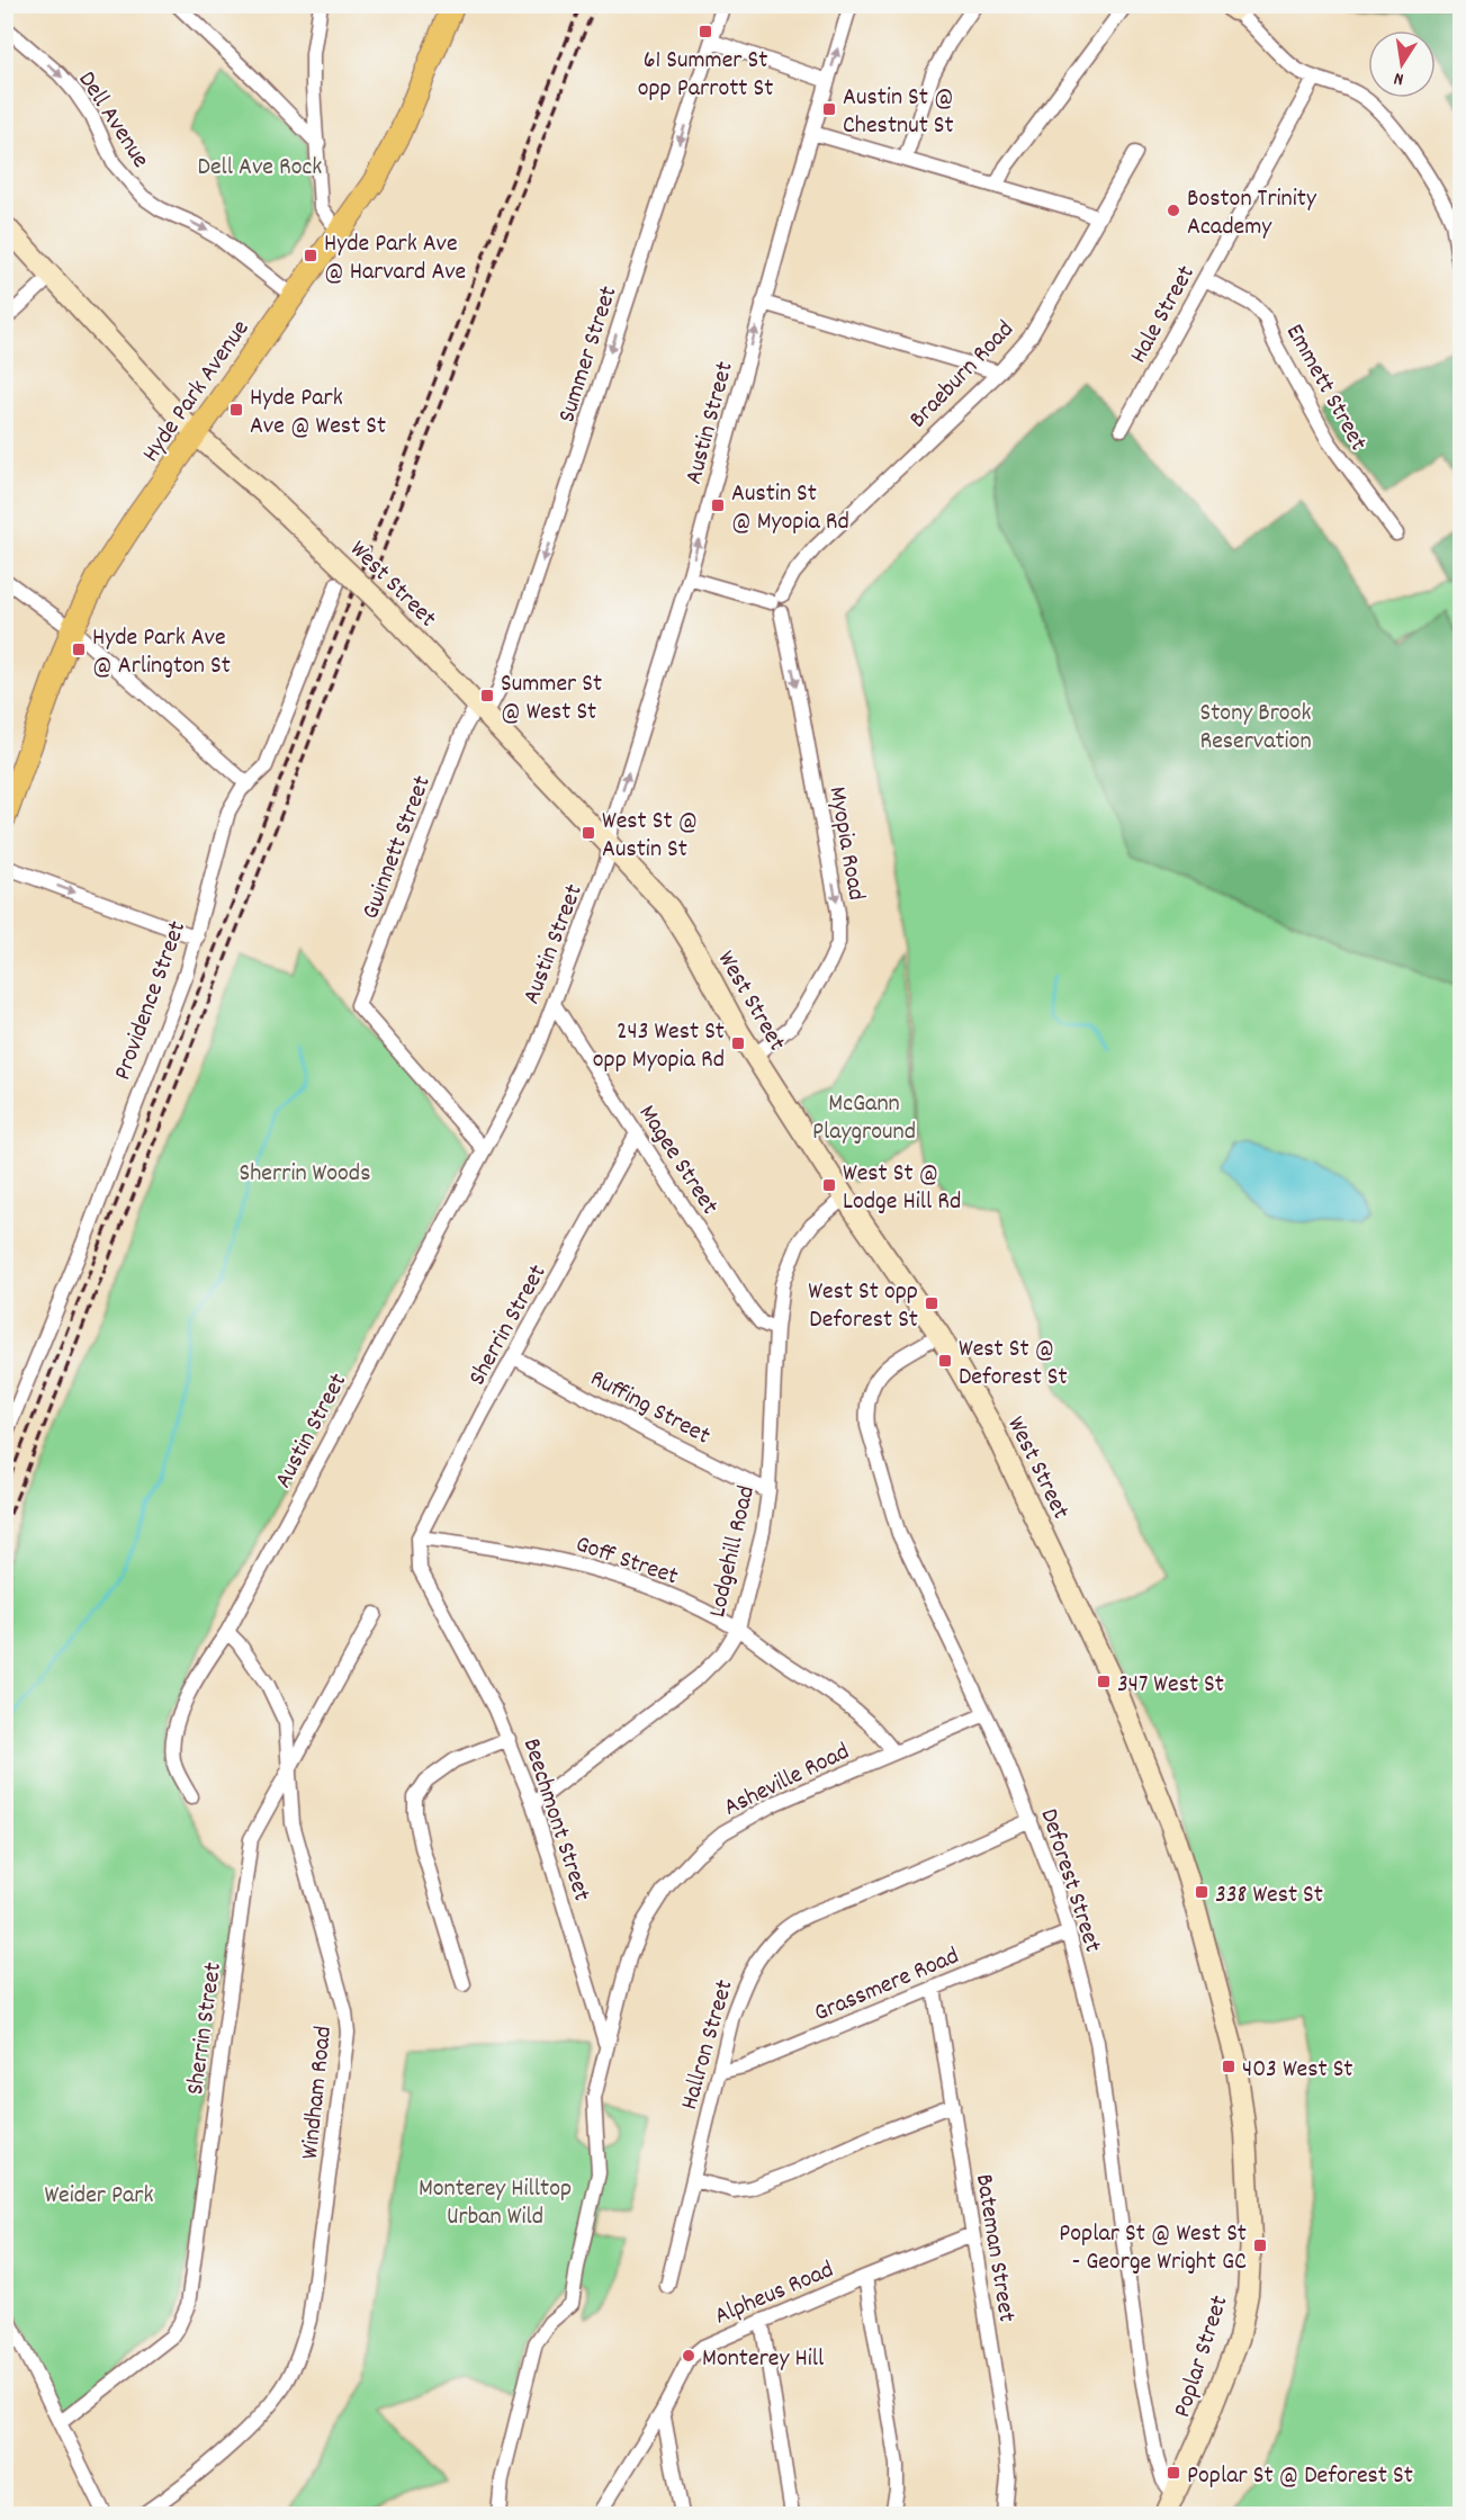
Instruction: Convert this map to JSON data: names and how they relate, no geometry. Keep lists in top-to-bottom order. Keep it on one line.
{"streets":{"main road":["Hyde Park Avenue"],"street":["Dell Avenue","Hale Street","Summer Street","Braeburn Road","Emmett Street","Austin Street","West Street","Myopia Road","Gwinnett Street","Providence Street","Magee Street","Sherrin Street","Ruffing Street","Lodgehill Road","Goff Street","Asheville Road","Beechmont Street","Deforest Street","Grassmere Road","Hallron Street","Windham Road","Bateman Street","Alpheus Road","Poplar Street"]},"crossings":[["Dell Avenue","Hyde Park Avenue"],["Hale Street","Emmett Street"],["Summer Street","West Street"],["Summer Street","Gwinnett Street"],["Braeburn Road","Myopia Road"],["Hyde Park Avenue","West Street"],["Austin Street","West Street"],["Austin Street","Gwinnett Street"],["Austin Street","Magee Street"],["Austin Street","Windham Road"],["West Street","Myopia Road"],["West Street","Gwinnett Street"],["West Street","Lodgehill Road"],["West Street","Deforest Street"],["West Street","Poplar Street"],["Magee Street","Sherrin Street"],["Magee Street","Lodgehill Road"],["Sherrin Street","Ruffing Street"],["Sherrin Street","Goff Street"],["Sherrin Street","Beechmont Street"],["Sherrin Street","Windham Road"],["Ruffing Street","Lodgehill Road"],["Lodgehill Road","Goff Street"],["Lodgehill Road","Beechmont Street"],["Goff Street","Asheville Road"],["Goff Street","Beechmont Street"],["Asheville Road","Beechmont Street"],["Asheville Road","Deforest Street"],["Deforest Street","Grassmere Road"],["Deforest Street","Hallron Street"],["Deforest Street","Poplar Street"],["Grassmere Road","Hallron Street"],["Grassmere Road","Bateman Street"],["Bateman Street","Alpheus Road"]],"one_way":["Dell Avenue","Summer Street","Myopia Road"],"parks":["Dell Ave Rock","Stony Brook Reservation","McGann Playground","Sherrin Woods","Monterey Hilltop Urban Wild","Weider Park"],"places":{"transit":["61 Summer St opp Parrott St","Austin St @ Chestnut St","Hyde Park Ave @ Harvard Ave","Hyde Park Ave @ West St","Austin St @ Myopia Rd","Hyde Park Ave @ Arlington St","Summer St @ West St","West St @ Austin St","243 West St opp Myopia Rd","West St @ Lodge Hill Rd","West St opp Deforest St","West St @ Deforest St","347 West St","338 West St","403 West St","Poplar St @ West St - George Wright GC","Poplar St @ Deforest St"],"other":["Boston Trinity Academy","Monterey Hill"]},"north":"bottom"}
